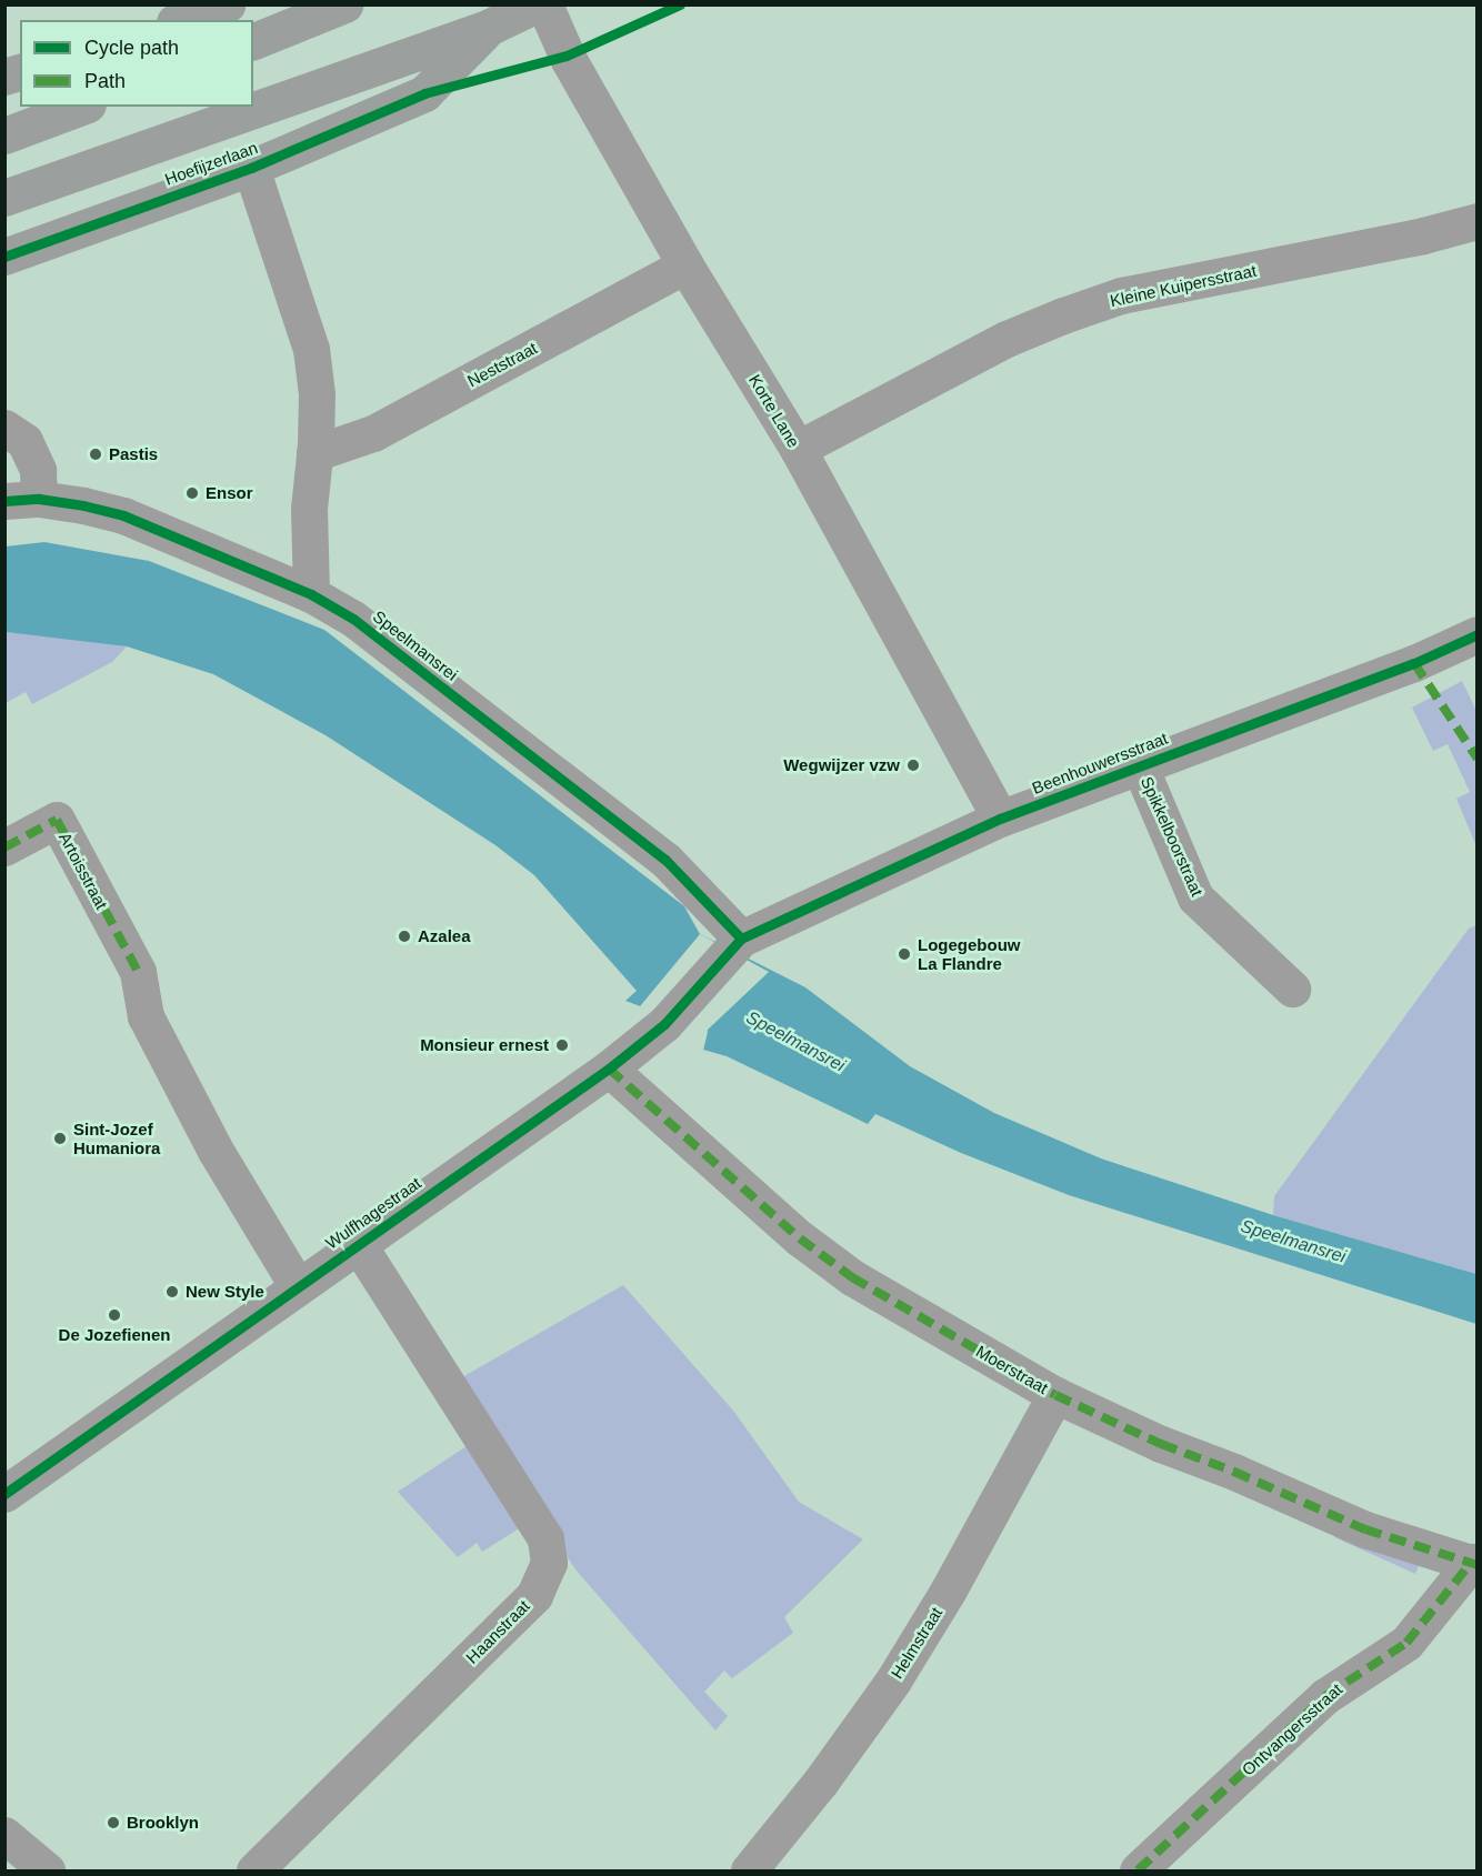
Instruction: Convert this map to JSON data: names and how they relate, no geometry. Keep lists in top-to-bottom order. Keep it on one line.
{"streets":{"main road":["Hoefijzerlaan"],"street":["Kleine Kuipersstraat","Neststraat","Korte Lane","Speelmansrei","Beenhouwersstraat","Spikkelboorstraat","Artoisstraat","Wulfhagestraat","Moerstraat","Haanstraat","Helmstraat","Ontvangersstraat"]},"crossings":[["Kleine Kuipersstraat","Korte Lane"],["Neststraat","Korte Lane"],["Korte Lane","Beenhouwersstraat"],["Speelmansrei","Beenhouwersstraat"],["Speelmansrei","Wulfhagestraat"],["Beenhouwersstraat","Spikkelboorstraat"],["Beenhouwersstraat","Wulfhagestraat"],["Artoisstraat","Wulfhagestraat"],["Wulfhagestraat","Moerstraat"],["Wulfhagestraat","Haanstraat"],["Moerstraat","Helmstraat"],["Moerstraat","Ontvangersstraat"]],"water":["Speelmansrei"],"places":["Pastis","Ensor","Wegwijzer vzw","Azalea","Logegebouw La Flandre","Monsieur ernest","Sint-Jozef Humaniora","New Style","De Jozefienen","Brooklyn"],"legend":["Cycle path","Path"]}
